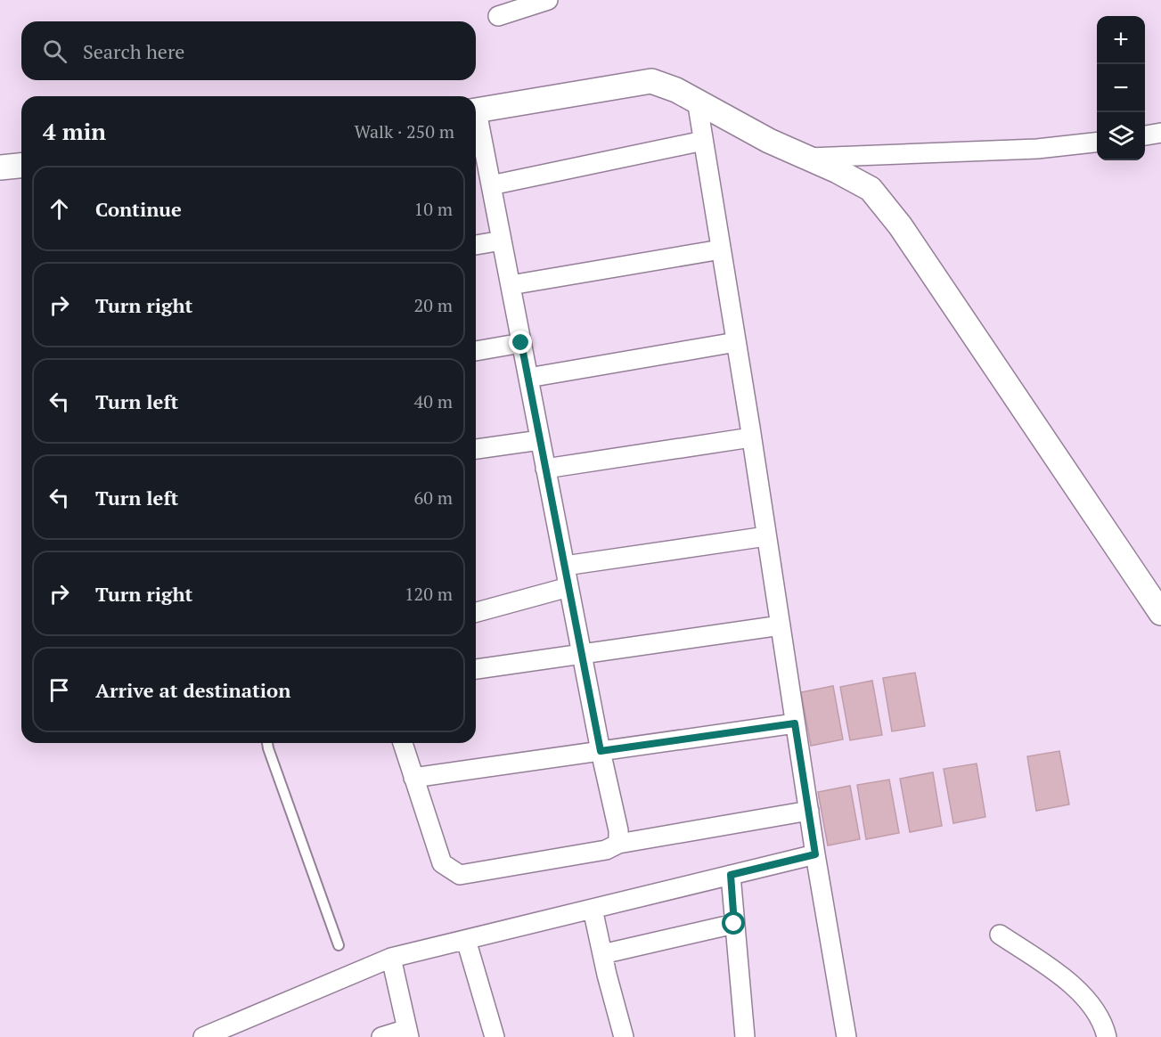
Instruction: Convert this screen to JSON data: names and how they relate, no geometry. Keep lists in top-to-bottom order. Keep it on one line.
{"page":{"map_buttons":["+","−"],"search":"Search here","heading":["4 min","Walk · 250 m"],"list":[["Continue","10 m"],["Turn right","20 m"],["Turn left","40 m"],["Turn left","60 m"],["Turn right","120 m"],"Arrive at destination"]}}
